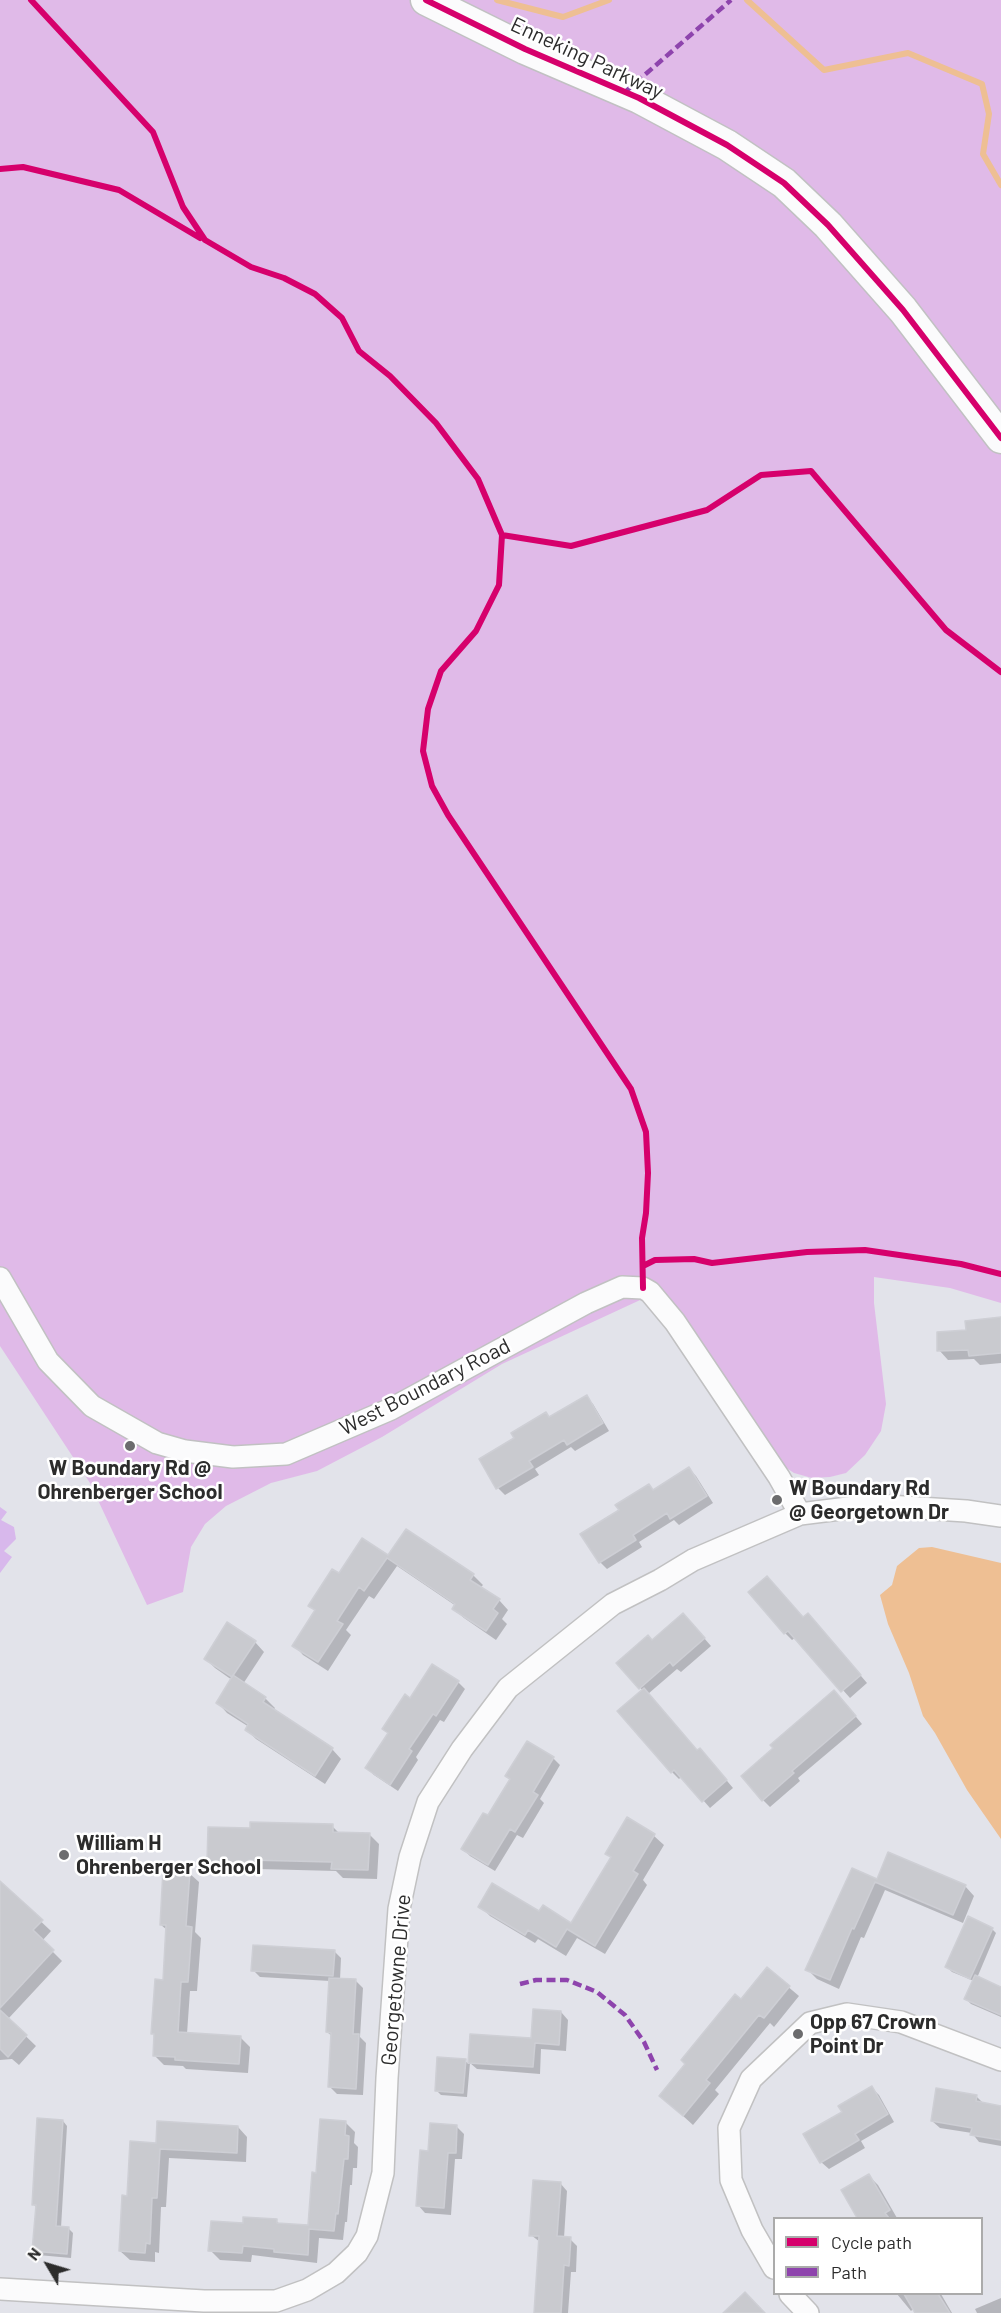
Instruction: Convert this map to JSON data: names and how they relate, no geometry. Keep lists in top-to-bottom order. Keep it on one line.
{"streets":{"main road":["Enneking Parkway"],"street":["West Boundary Road","Georgetowne Drive"]},"crossings":[["West Boundary Road","Georgetowne Drive"]],"places":["W Boundary Rd @ Ohrenberger School","W Boundary Rd @ Georgetown Dr","William H Ohrenberger School","Opp 67 Crown Point Dr"],"legend":["Cycle path","Path"],"north":"top left"}
